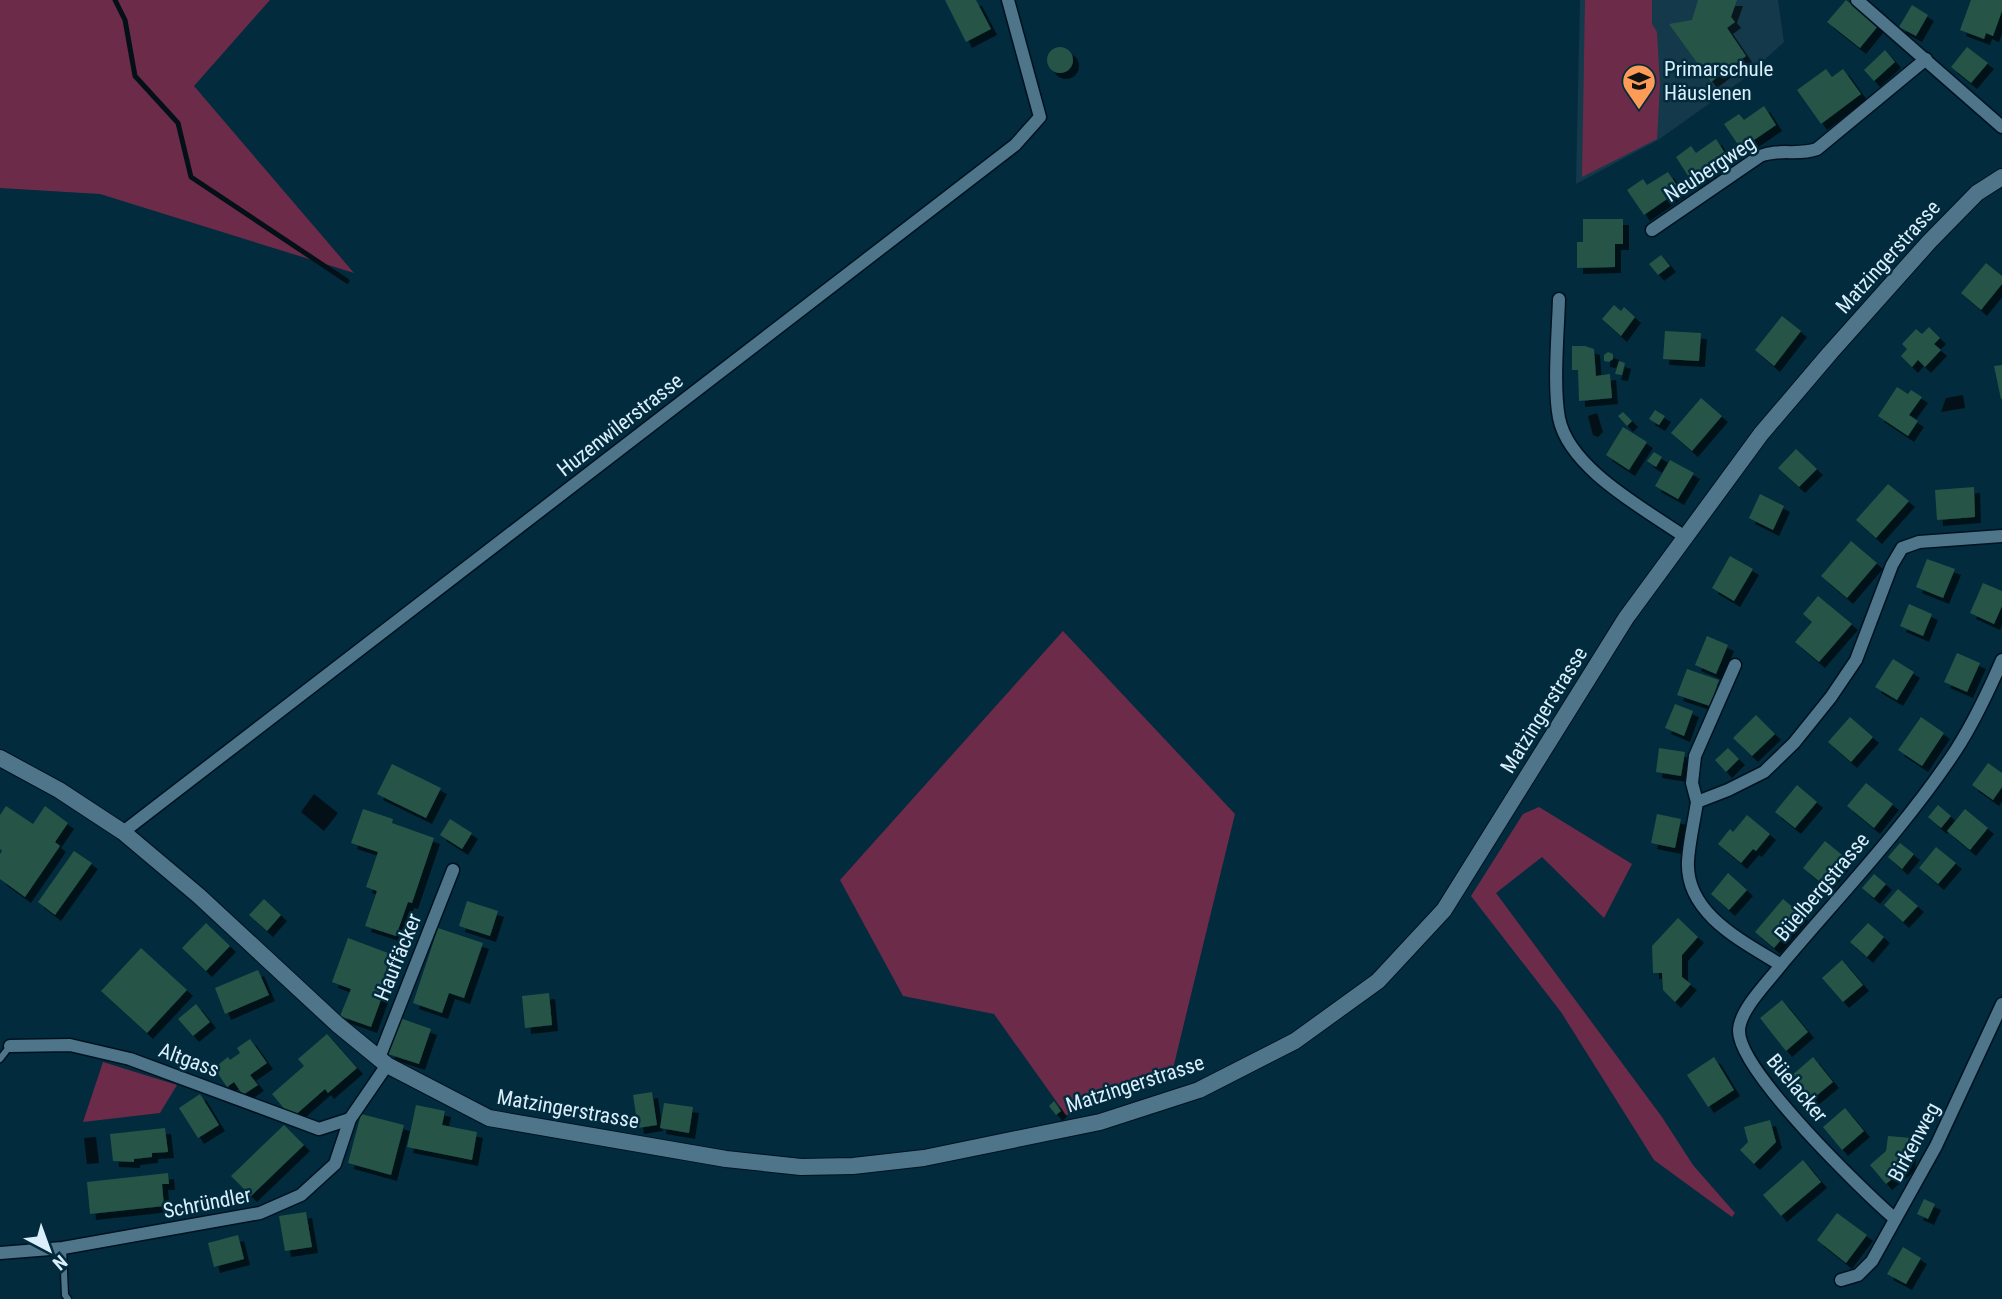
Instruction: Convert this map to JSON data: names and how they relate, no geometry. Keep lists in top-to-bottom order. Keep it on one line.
{"streets":{"street":["Neubergweg","Matzingerstrasse","Huzenwilerstrasse","Büelbergstrasse","Hauffäcker","Altgass","Büelacker","Birkenweg","Schründler"]},"crossings":[["Matzingerstrasse","Huzenwilerstrasse"],["Matzingerstrasse","Hauffäcker"],["Matzingerstrasse","Schründler"],["Büelbergstrasse","Büelacker"],["Hauffäcker","Schründler"],["Altgass","Schründler"],["Büelacker","Birkenweg"]],"places":{"school or university":["Primarschule Häuslenen"]},"north":"bottom right"}
